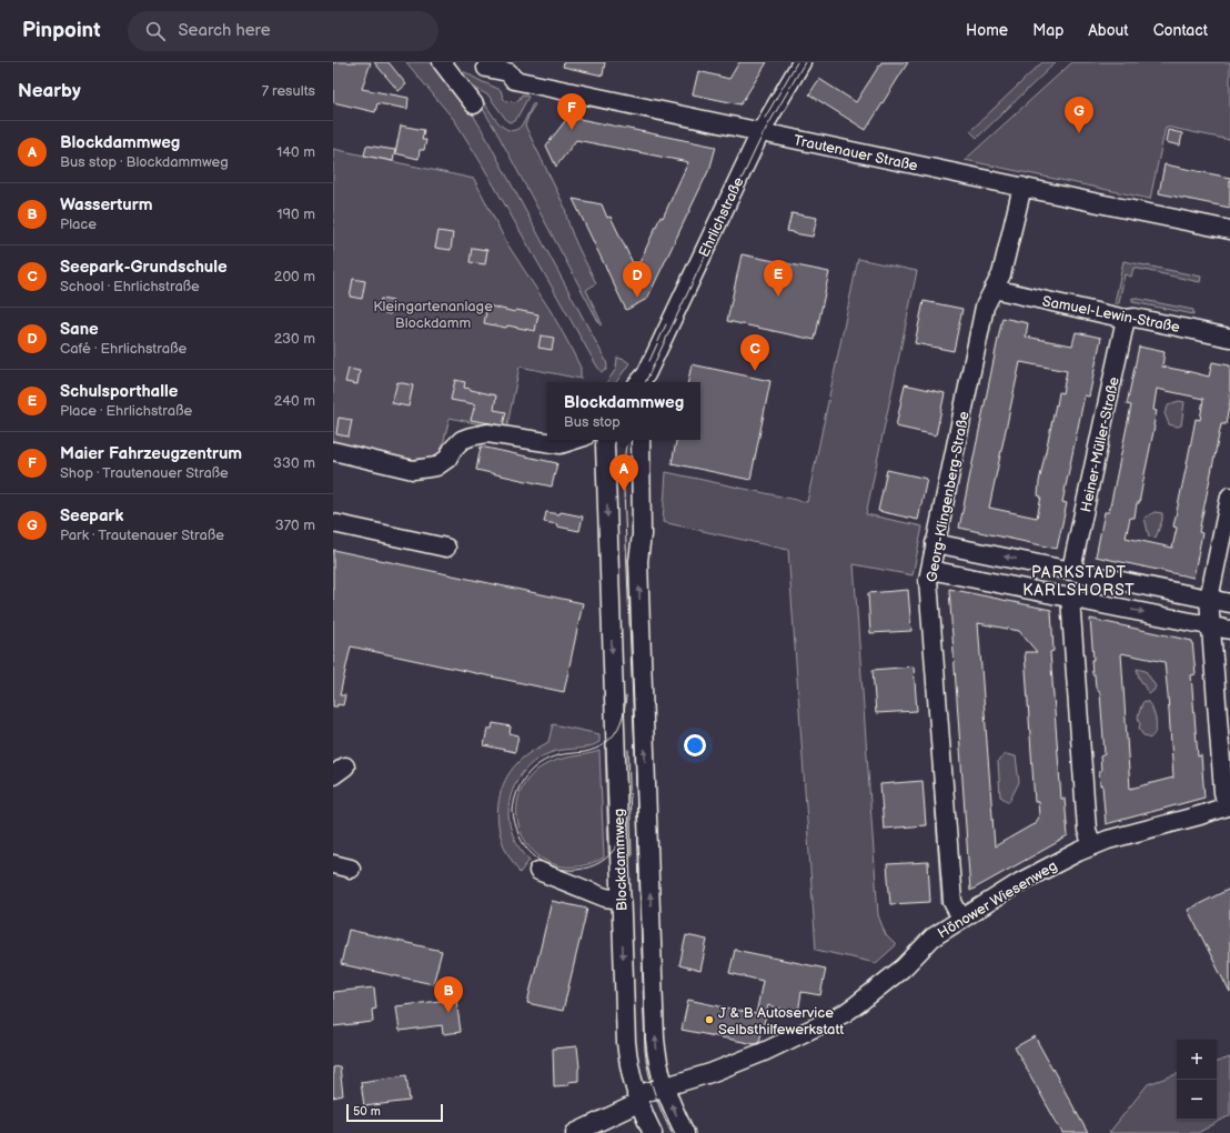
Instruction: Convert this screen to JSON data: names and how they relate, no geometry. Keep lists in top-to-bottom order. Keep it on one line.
{"streets":{"street":["Trautenauer Straße","Ehrlichstraße","Samuel-Lewin-Straße","Heiner-Müller-Straße","Georg-Klingenberg-Straße","Blockdammweg","Hönower Wiesenweg"]},"crossings":[["Trautenauer Straße","Ehrlichstraße"],["Trautenauer Straße","Georg-Klingenberg-Straße"],["Samuel-Lewin-Straße","Heiner-Müller-Straße"],["Samuel-Lewin-Straße","Georg-Klingenberg-Straße"],["Georg-Klingenberg-Straße","Hönower Wiesenweg"],["Blockdammweg","Hönower Wiesenweg"]],"districts":["PARKSTADT KARLSHORST"],"parks":["Kleingartenanlage Blockdamm"],"places":["J & B Autoservice Selbsthilfewerkstatt"],"scale_bar":"50 m","page":{"header":"Pinpoint","search":"Search here","nav":["Home","Map","About","Contact"],"heading":["Nearby","7 results"],"pins":["F","G","E","D","C","A","B"],"list":[{"mark":"A","name":"Blockdammweg","note":"Bus stop · Blockdammweg","value":"140 m"},{"mark":"B","name":"Wasserturm","note":"Place","value":"190 m"},{"mark":"C","name":"Seepark-Grundschule","note":"School · Ehrlichstraße","value":"200 m"},{"mark":"D","name":"Sane","note":"Café · Ehrlichstraße","value":"230 m"},{"mark":"E","name":"Schulsporthalle","note":"Place · Ehrlichstraße","value":"240 m"},{"mark":"F","name":"Maier Fahrzeugzentrum","note":"Shop · Trautenauer Straße","value":"330 m"},{"mark":"G","name":"Seepark","note":"Park · Trautenauer Straße","value":"370 m"}],"popup":["Blockdammweg","Bus stop"],"map_buttons":["+","−"],"scale":"50 m"}}
